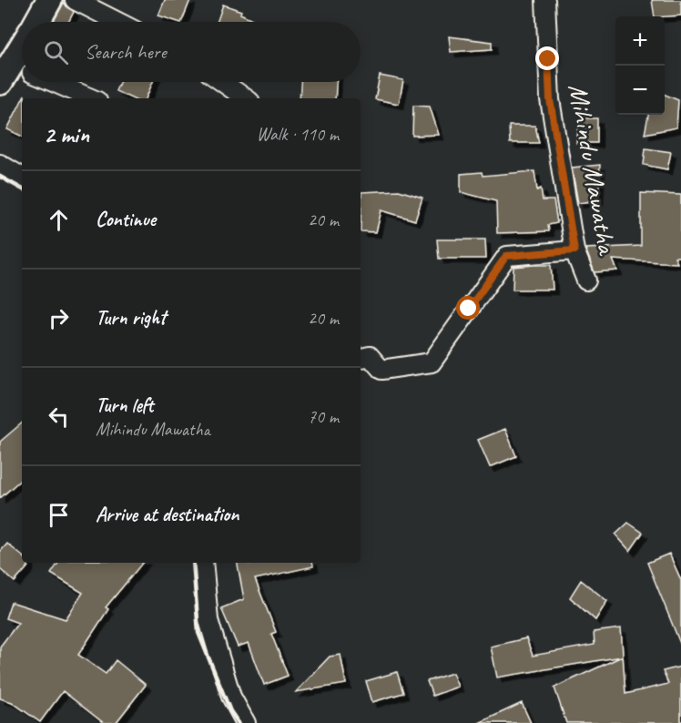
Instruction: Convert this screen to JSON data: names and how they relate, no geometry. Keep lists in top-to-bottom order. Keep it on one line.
{"streets":{"street":["Mihindu Mawatha"]},"page":{"map_buttons":["+","−"],"search":"Search here","heading":["2 min","Walk · 110 m"],"list":[["Continue","20 m"],["Turn right","20 m"],["Turn left","Mihindu Mawatha","70 m"],"Arrive at destination"]}}
